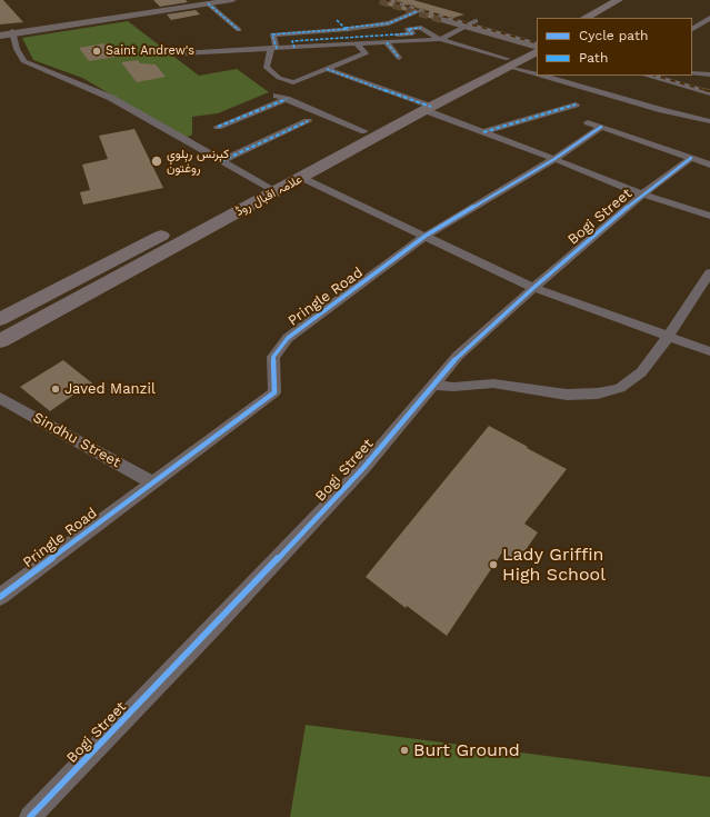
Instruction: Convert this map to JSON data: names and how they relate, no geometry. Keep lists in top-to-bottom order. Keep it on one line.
{"streets":{"main road":["علامہ اقبال روڈ"],"street":["Bogi Street","Pringle Road","Sindhu Street"]},"crossings":[["Pringle Road","Sindhu Street"]],"places":["Saint Andrew's","کېرنس رېلوې روغتون","Javed Manzil","Lady Griffin High School","Burt Ground"],"legend":["Cycle path","Path"]}
